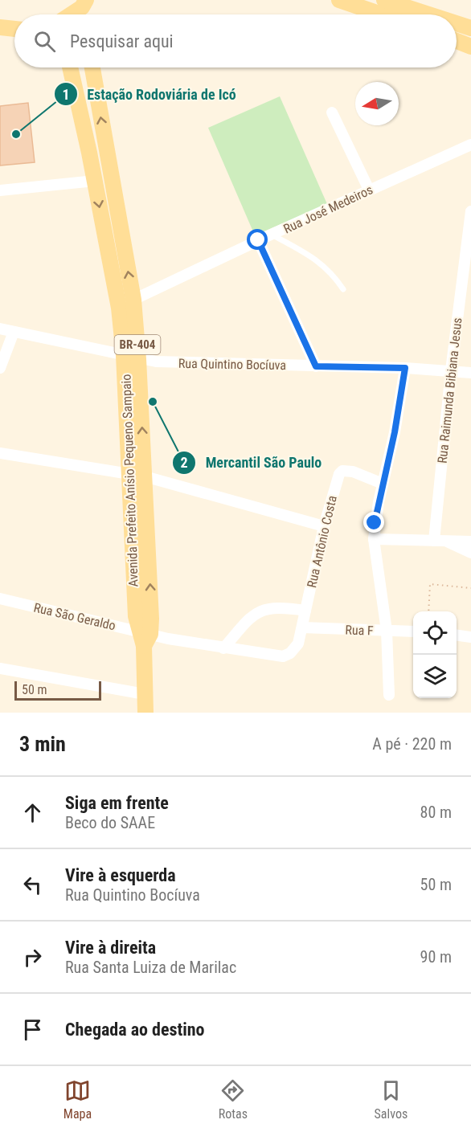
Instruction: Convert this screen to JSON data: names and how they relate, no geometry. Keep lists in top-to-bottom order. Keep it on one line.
{"streets":{"main road":["BR-404","Avenida Prefeito Anísio Pequeno Sampaio"],"street":["Rua José Medeiros","Rua Quintino Bocíuva","Rua Raimunda Bibiana Jesus","Rua Antônio Costa","Rua São Geraldo","Rua F"]},"crossings":[["Rua José Medeiros","Avenida Prefeito Anísio Pequeno Sampaio"],["Rua Quintino Bocíuva","Rua Raimunda Bibiana Jesus"],["Rua Quintino Bocíuva","Avenida Prefeito Anísio Pequeno Sampaio"],["Avenida Prefeito Anísio Pequeno Sampaio","Rua São Geraldo"],["Rua Antônio Costa","Rua São Geraldo"],["Rua Antônio Costa","Rua F"]],"places":["Estação Rodoviária de Icó","Mercantil São Paulo"],"scale_bar":"50 m","north":"left","page":{"search":"Pesquisar aqui","scale":"50 m","heading":["3 min","A pé · 220 m"],"list":[["Siga em frente","Beco do SAAE","80 m"],["Vire à esquerda","Rua Quintino Bocíuva","50 m"],["Vire à direita","Rua Santa Luiza de Marilac","90 m"],"Chegada ao destino"],"nav":["Mapa","Rotas","Salvos"]}}
